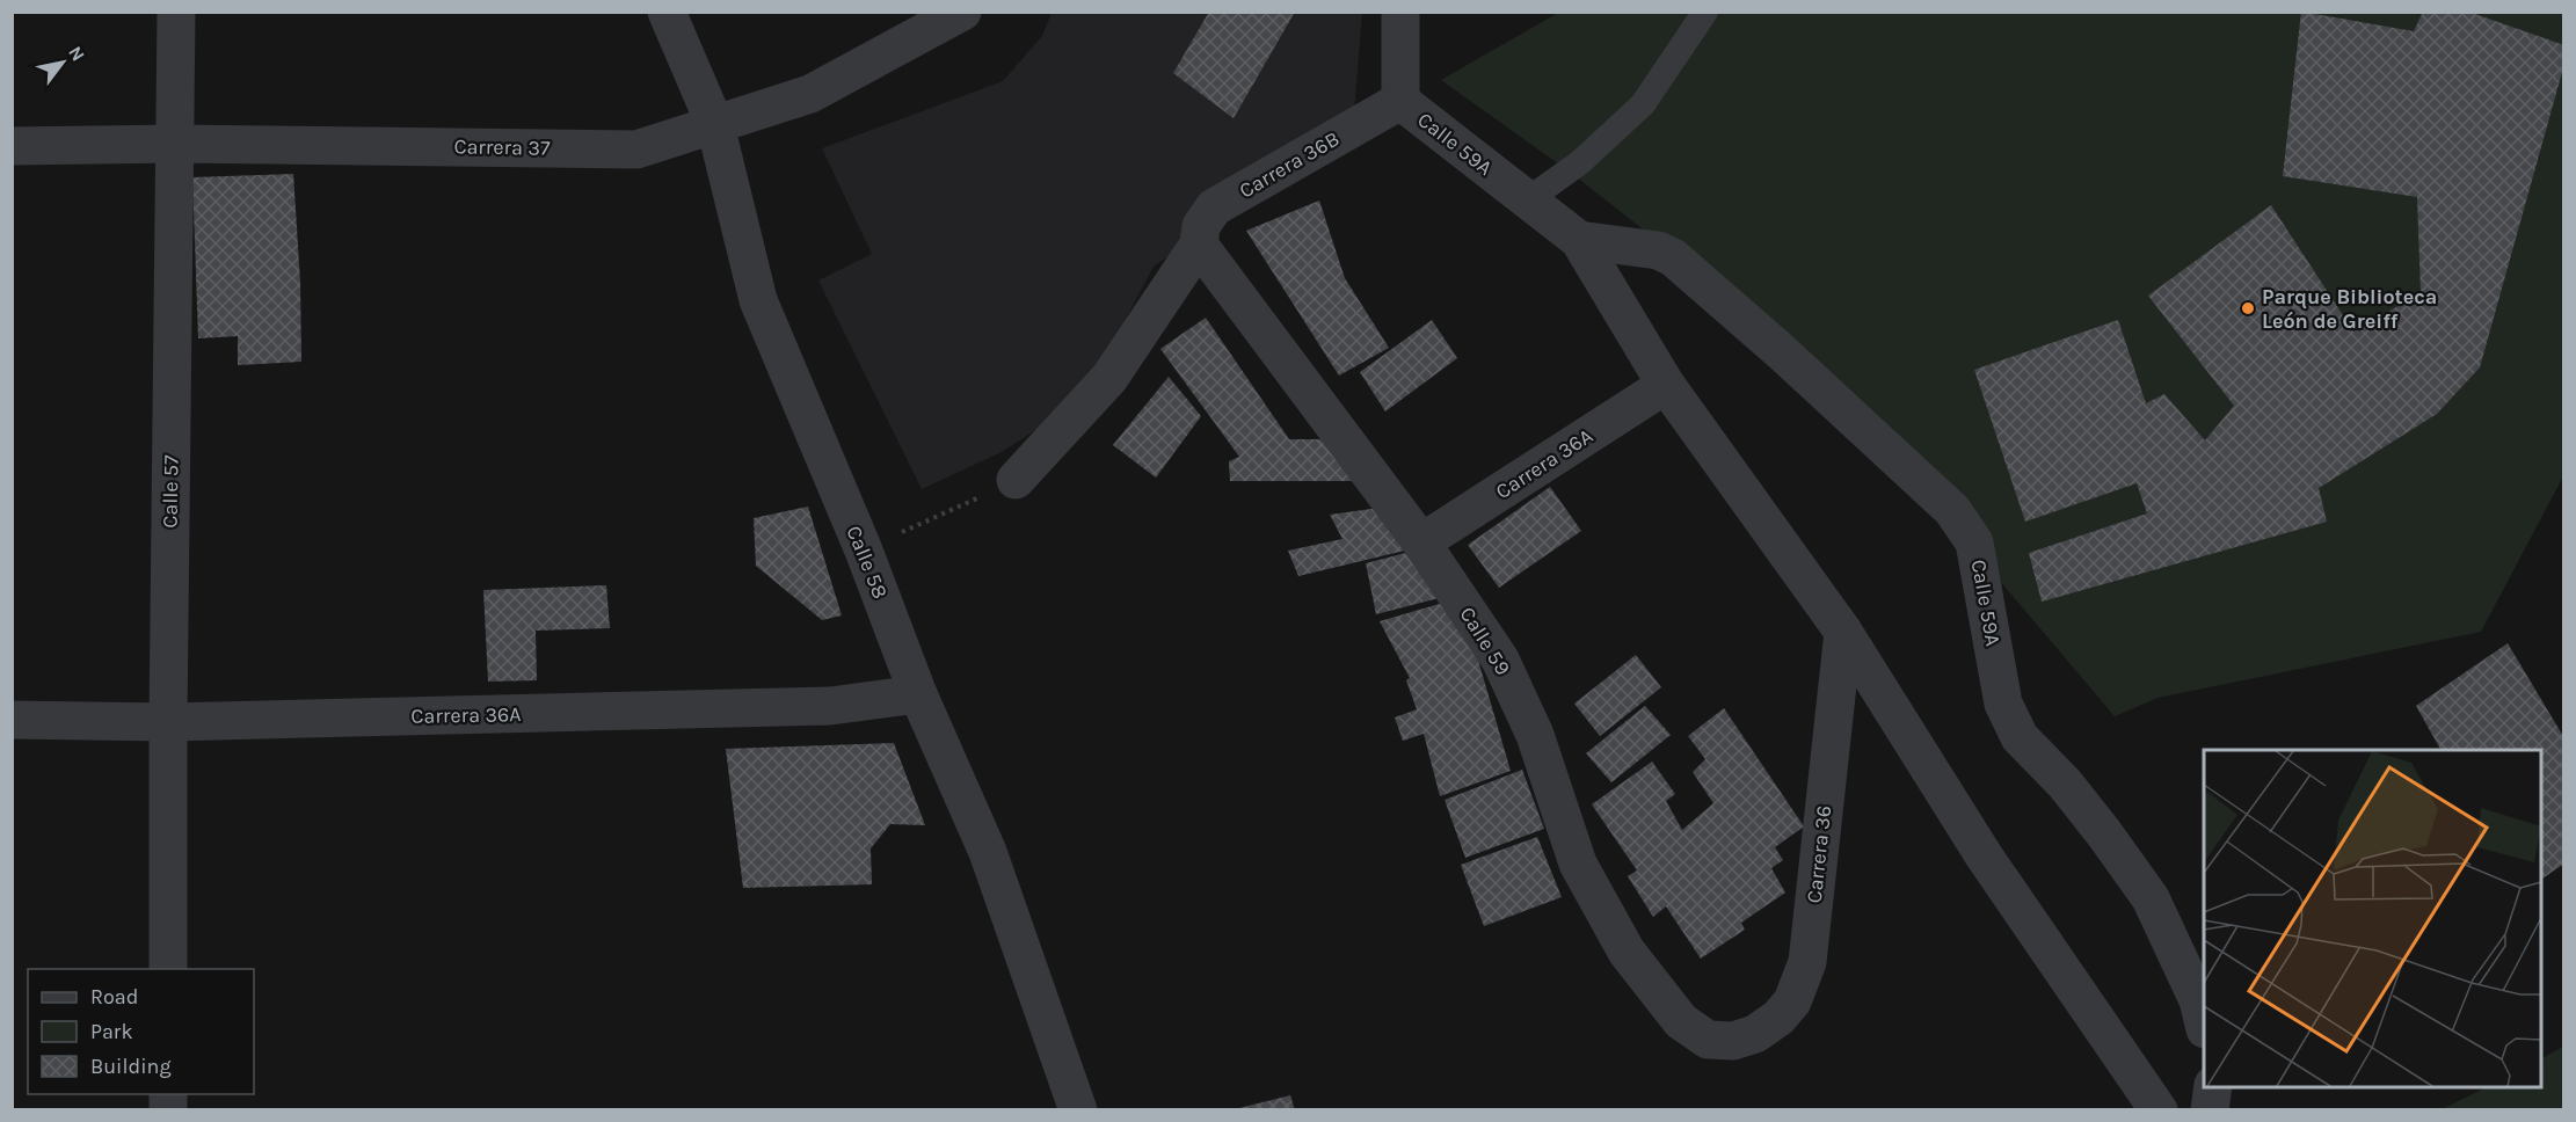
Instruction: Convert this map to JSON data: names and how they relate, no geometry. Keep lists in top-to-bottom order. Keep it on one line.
{"streets":{"street":["Calle 59A","Carrera 37","Carrera 36B","Carrera 36A","Calle 57","Calle 58","Calle 59","Carrera 36"]},"crossings":[["Calle 59A","Carrera 36B"],["Calle 59A","Carrera 36A"],["Calle 59A","Carrera 36"],["Carrera 37","Calle 57"],["Carrera 37","Calle 58"],["Carrera 36B","Calle 59"],["Carrera 36A","Calle 57"],["Carrera 36A","Calle 58"],["Carrera 36A","Calle 59"],["Calle 59","Carrera 36"]],"places":["Parque Biblioteca León de Greiff"],"legend":["Road","Park","Building"],"north":"top right"}
